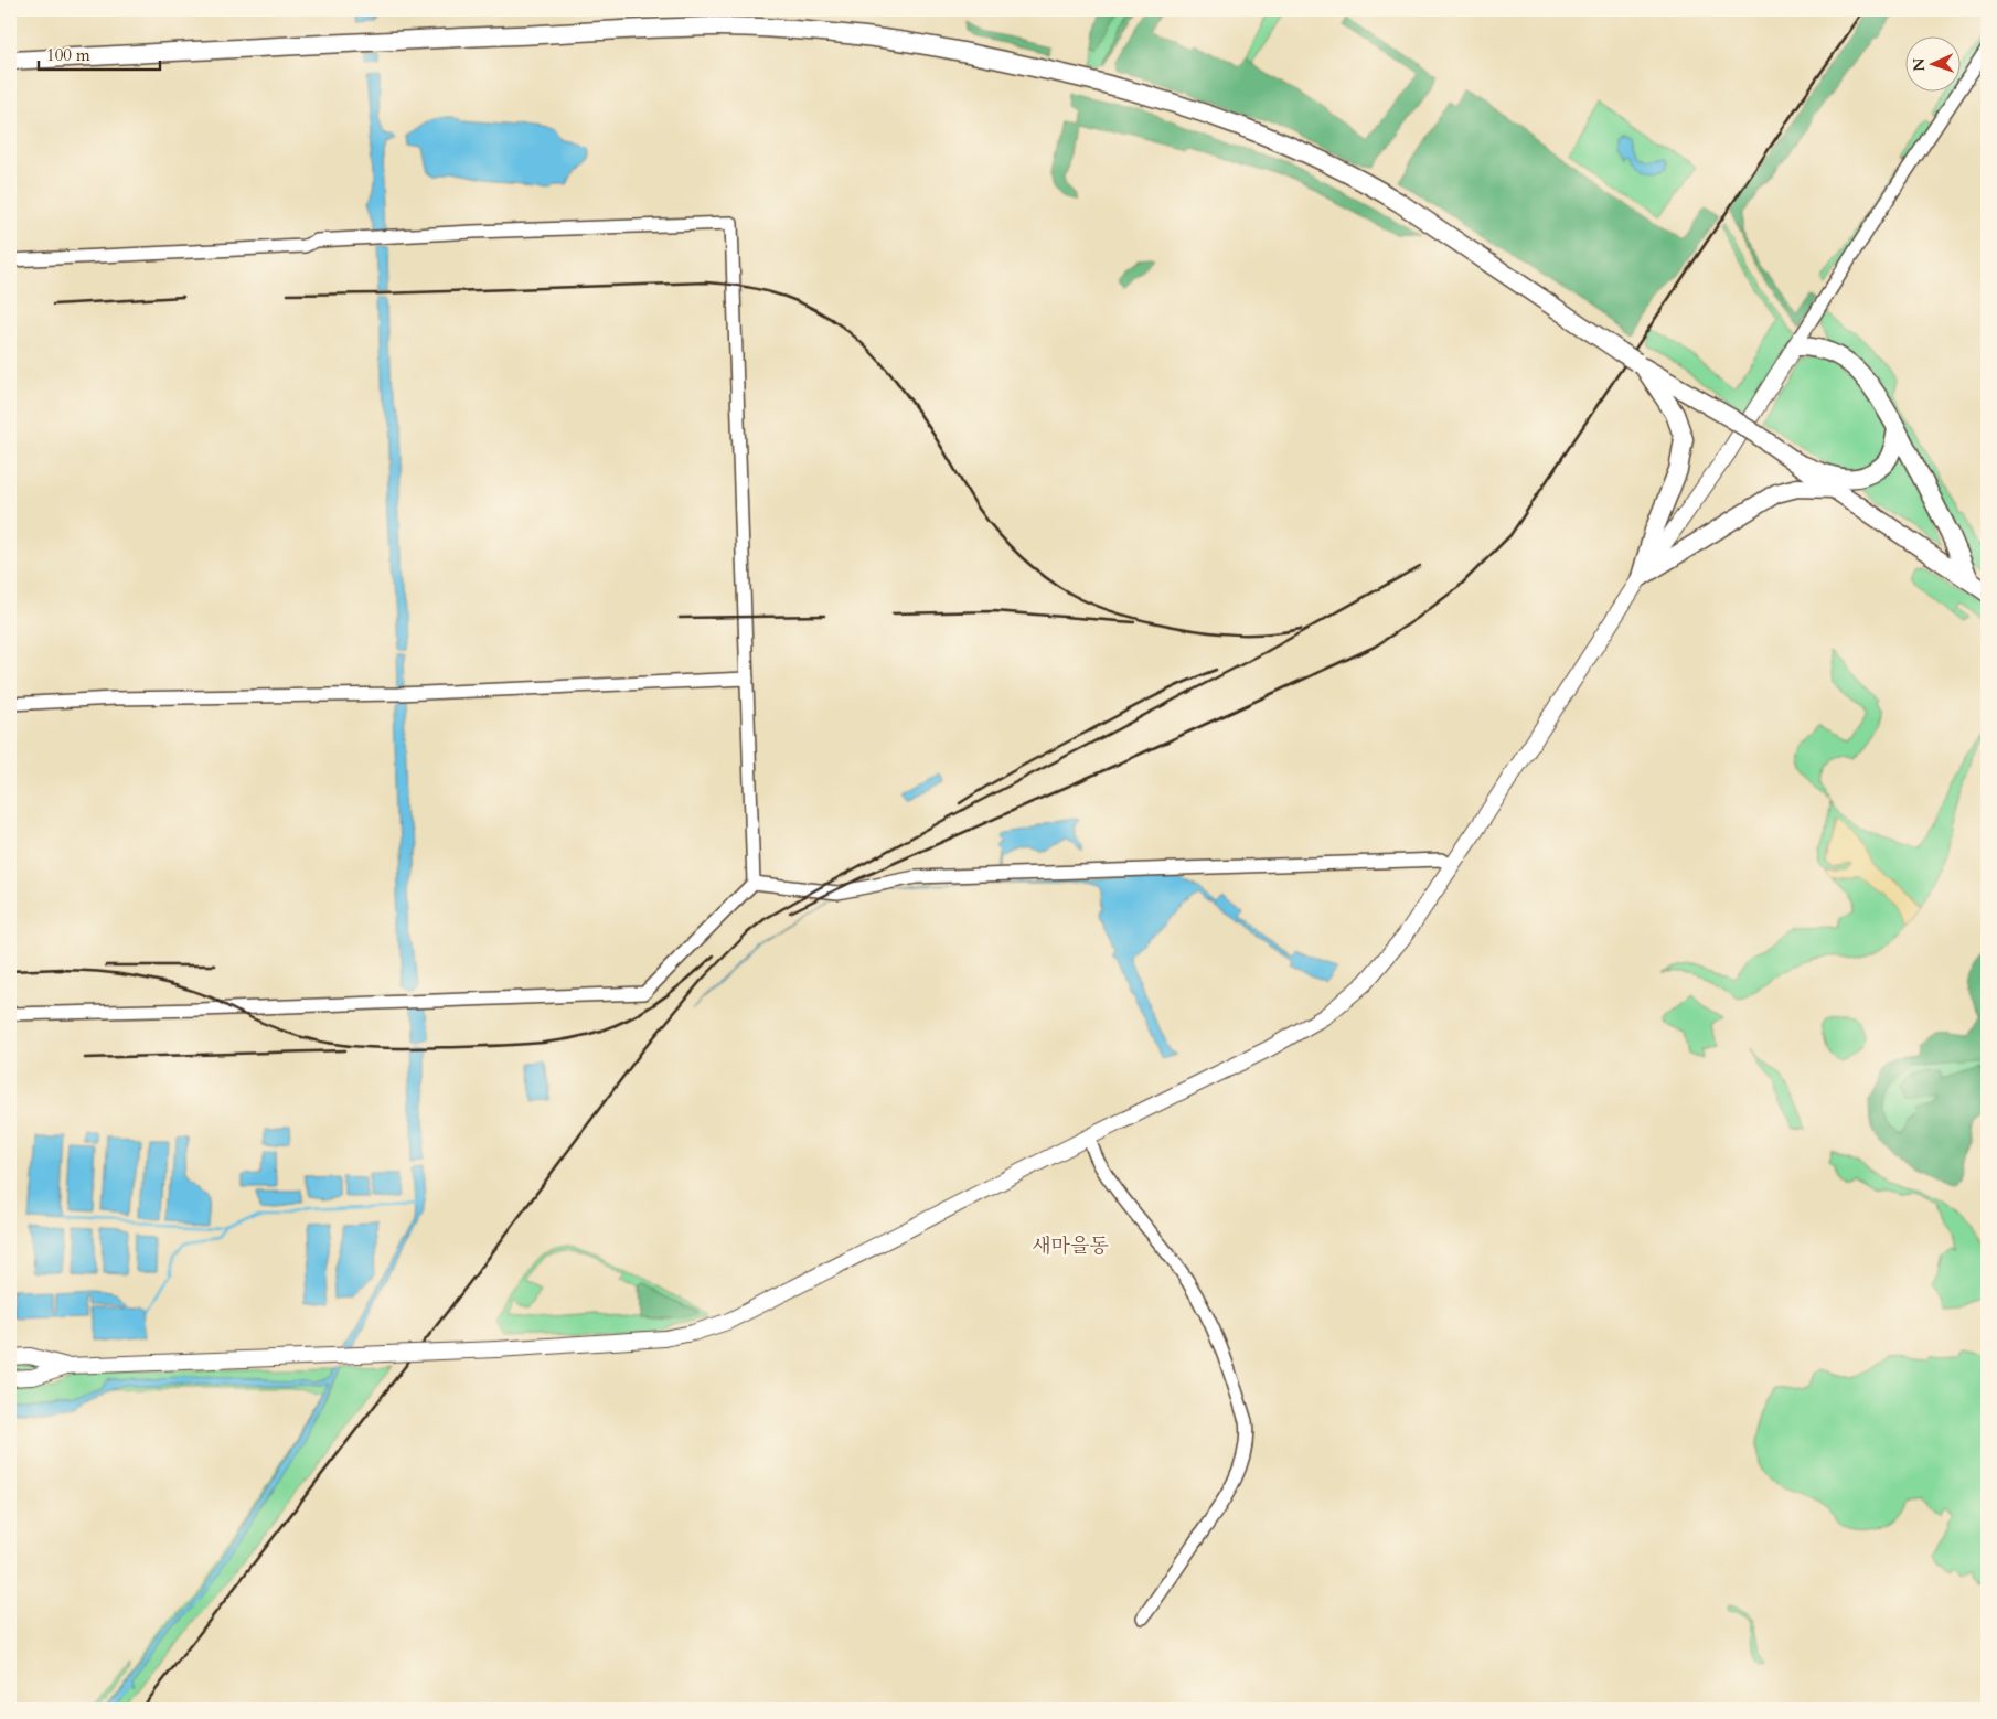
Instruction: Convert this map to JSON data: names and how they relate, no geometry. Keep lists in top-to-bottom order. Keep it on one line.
{"districts":["새마을동"],"scale_bar":"100 m","north":"left"}
